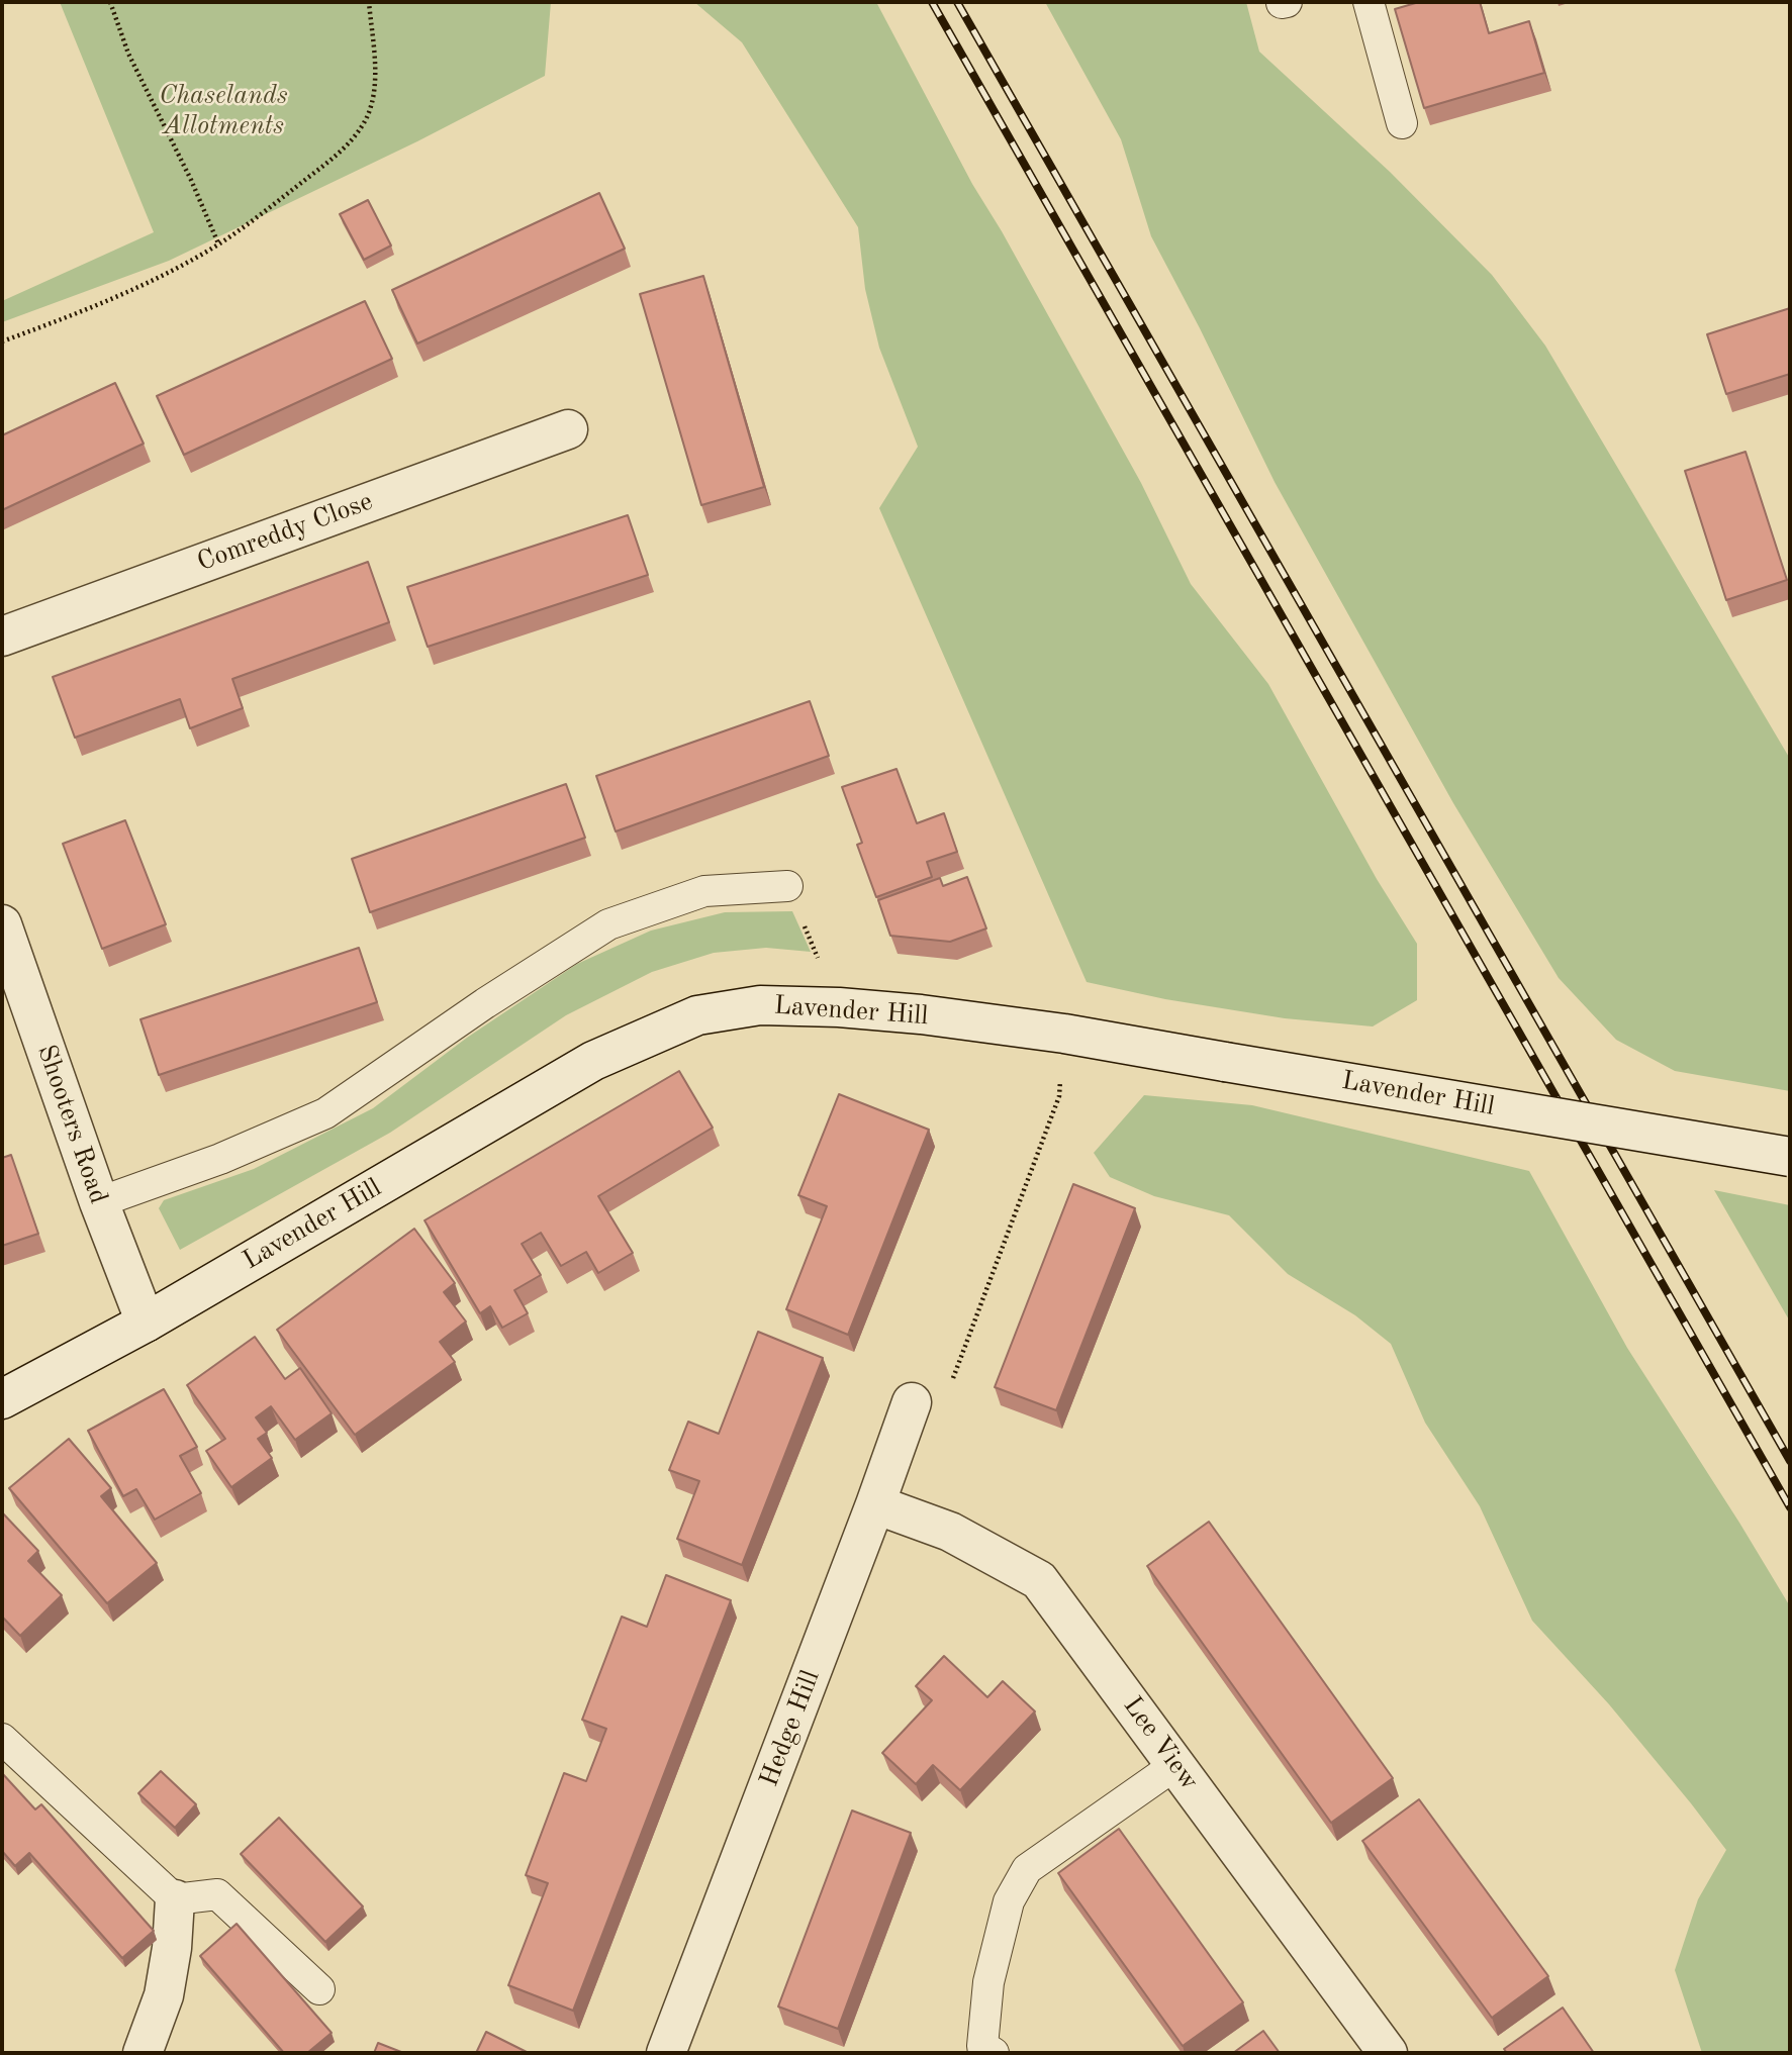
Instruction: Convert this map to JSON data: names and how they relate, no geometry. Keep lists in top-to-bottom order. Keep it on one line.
{"streets":{"street":["Comreddy Close","Lavender Hill","Shooters Road","Hedge Hill","Lee View"]},"crossings":[["Lavender Hill","Shooters Road"],["Hedge Hill","Lee View"]],"parks":["Chaselands Allotments"]}
